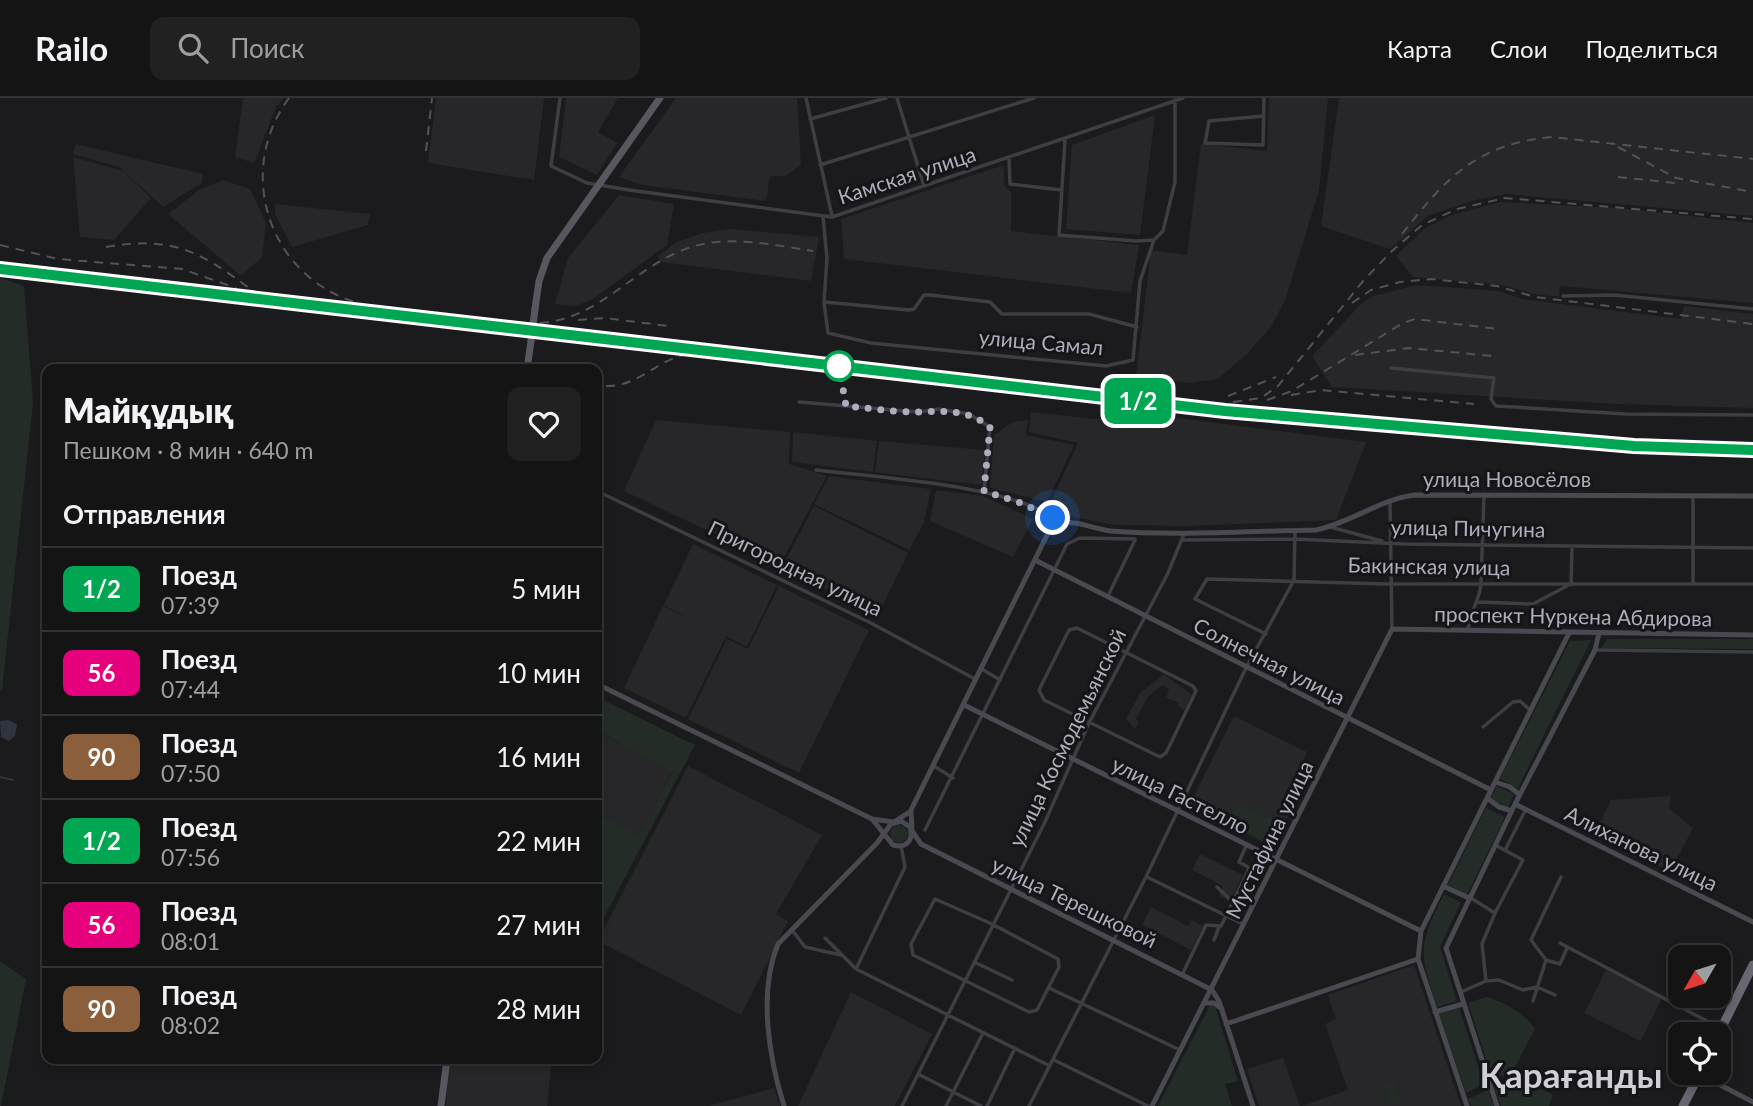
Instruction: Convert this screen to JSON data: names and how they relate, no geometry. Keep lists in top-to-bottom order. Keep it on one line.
{"streets":{"main road":["улица Новосёлов","улица Пичугина","проспект Нуркена Абдирова","Солнечная улица","улица Гастелло","Мустафина улица","Алиханова улица","улица Терешковой"],"street":["Камская улица","улица Самал","Бакинская улица","Пригородная улица","улица Космодемьянской"]},"crossings":[["улица Новосёлов","улица Пичугина"],["улица Новосёлов","улица Космодемьянской"],["улица Новосёлов","Мустафина улица"],["улица Пичугина","улица Космодемьянской"],["улица Пичугина","Мустафина улица"],["Бакинская улица","Мустафина улица"],["проспект Нуркена Абдирова","Мустафина улица"],["Солнечная улица","улица Космодемьянской"],["Солнечная улица","Мустафина улица"],["улица Космодемьянской","улица Гастелло"],["улица Космодемьянской","улица Терешковой"],["улица Гастелло","Мустафина улица"],["Мустафина улица","улица Терешковой"]],"districts":["Қарағанды"],"north":"bottom left","page":{"header":"Railo","search":"Поиск","nav":["Карта","Слои","Поделиться"],"on_map":"1/2","heading":[["Майқұдық","Пешком · 8 мин · 640 m"],"Отправления"],"list":[{"mark":"1/2","name":"Поезд","note":"07:39","value":"5 мин"},{"mark":"56","name":"Поезд","note":"07:44","value":"10 мин"},{"mark":"90","name":"Поезд","note":"07:50","value":"16 мин"},{"mark":"1/2","name":"Поезд","note":"07:56","value":"22 мин"},{"mark":"56","name":"Поезд","note":"08:01","value":"27 мин"},{"mark":"90","name":"Поезд","note":"08:02","value":"28 мин"}]}}
